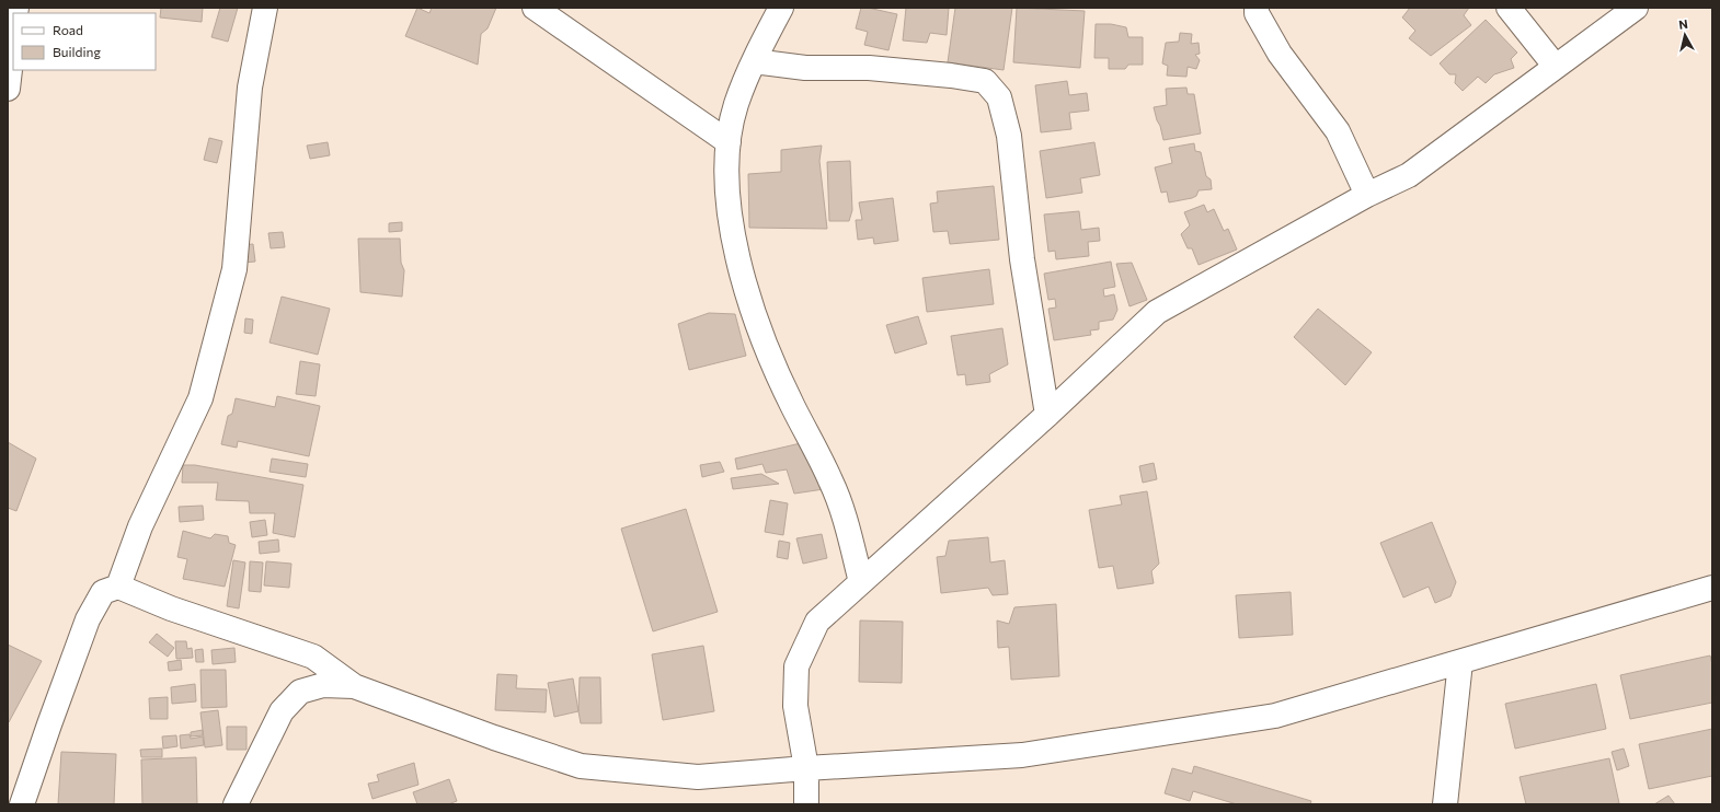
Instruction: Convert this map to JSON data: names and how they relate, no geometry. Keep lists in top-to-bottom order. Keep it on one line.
{"legend":["Road","Building"],"north":"top"}
